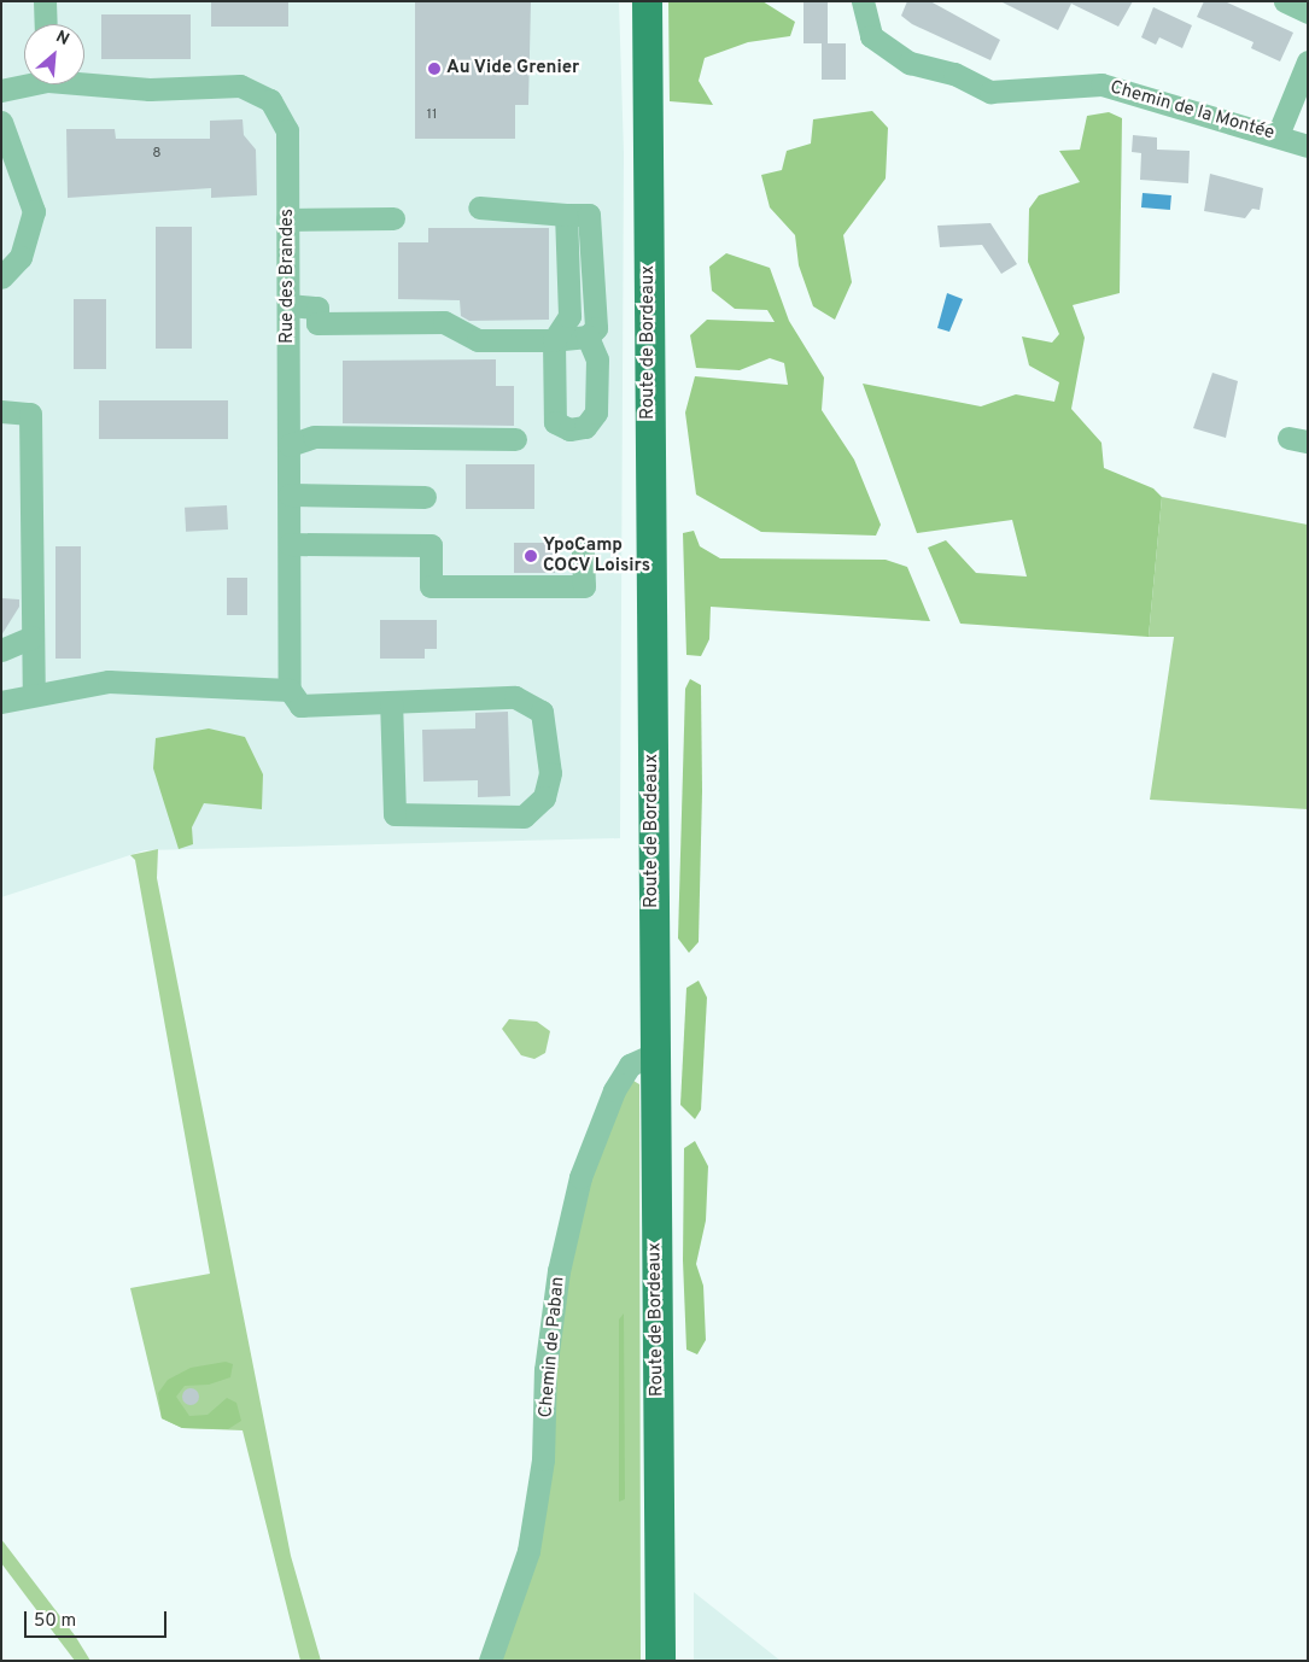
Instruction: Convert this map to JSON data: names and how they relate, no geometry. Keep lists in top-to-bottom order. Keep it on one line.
{"streets":{"main road":["Route de Bordeaux"],"street":["Chemin de la Montée","Rue des Brandes","Chemin de Paban"]},"crossings":[["Route de Bordeaux","Chemin de Paban"]],"places":["Au Vide Grenier","YpoCamp COCV Loisirs"],"house_numbers":["11","8"],"scale_bar":"50 m","north":"top right"}
